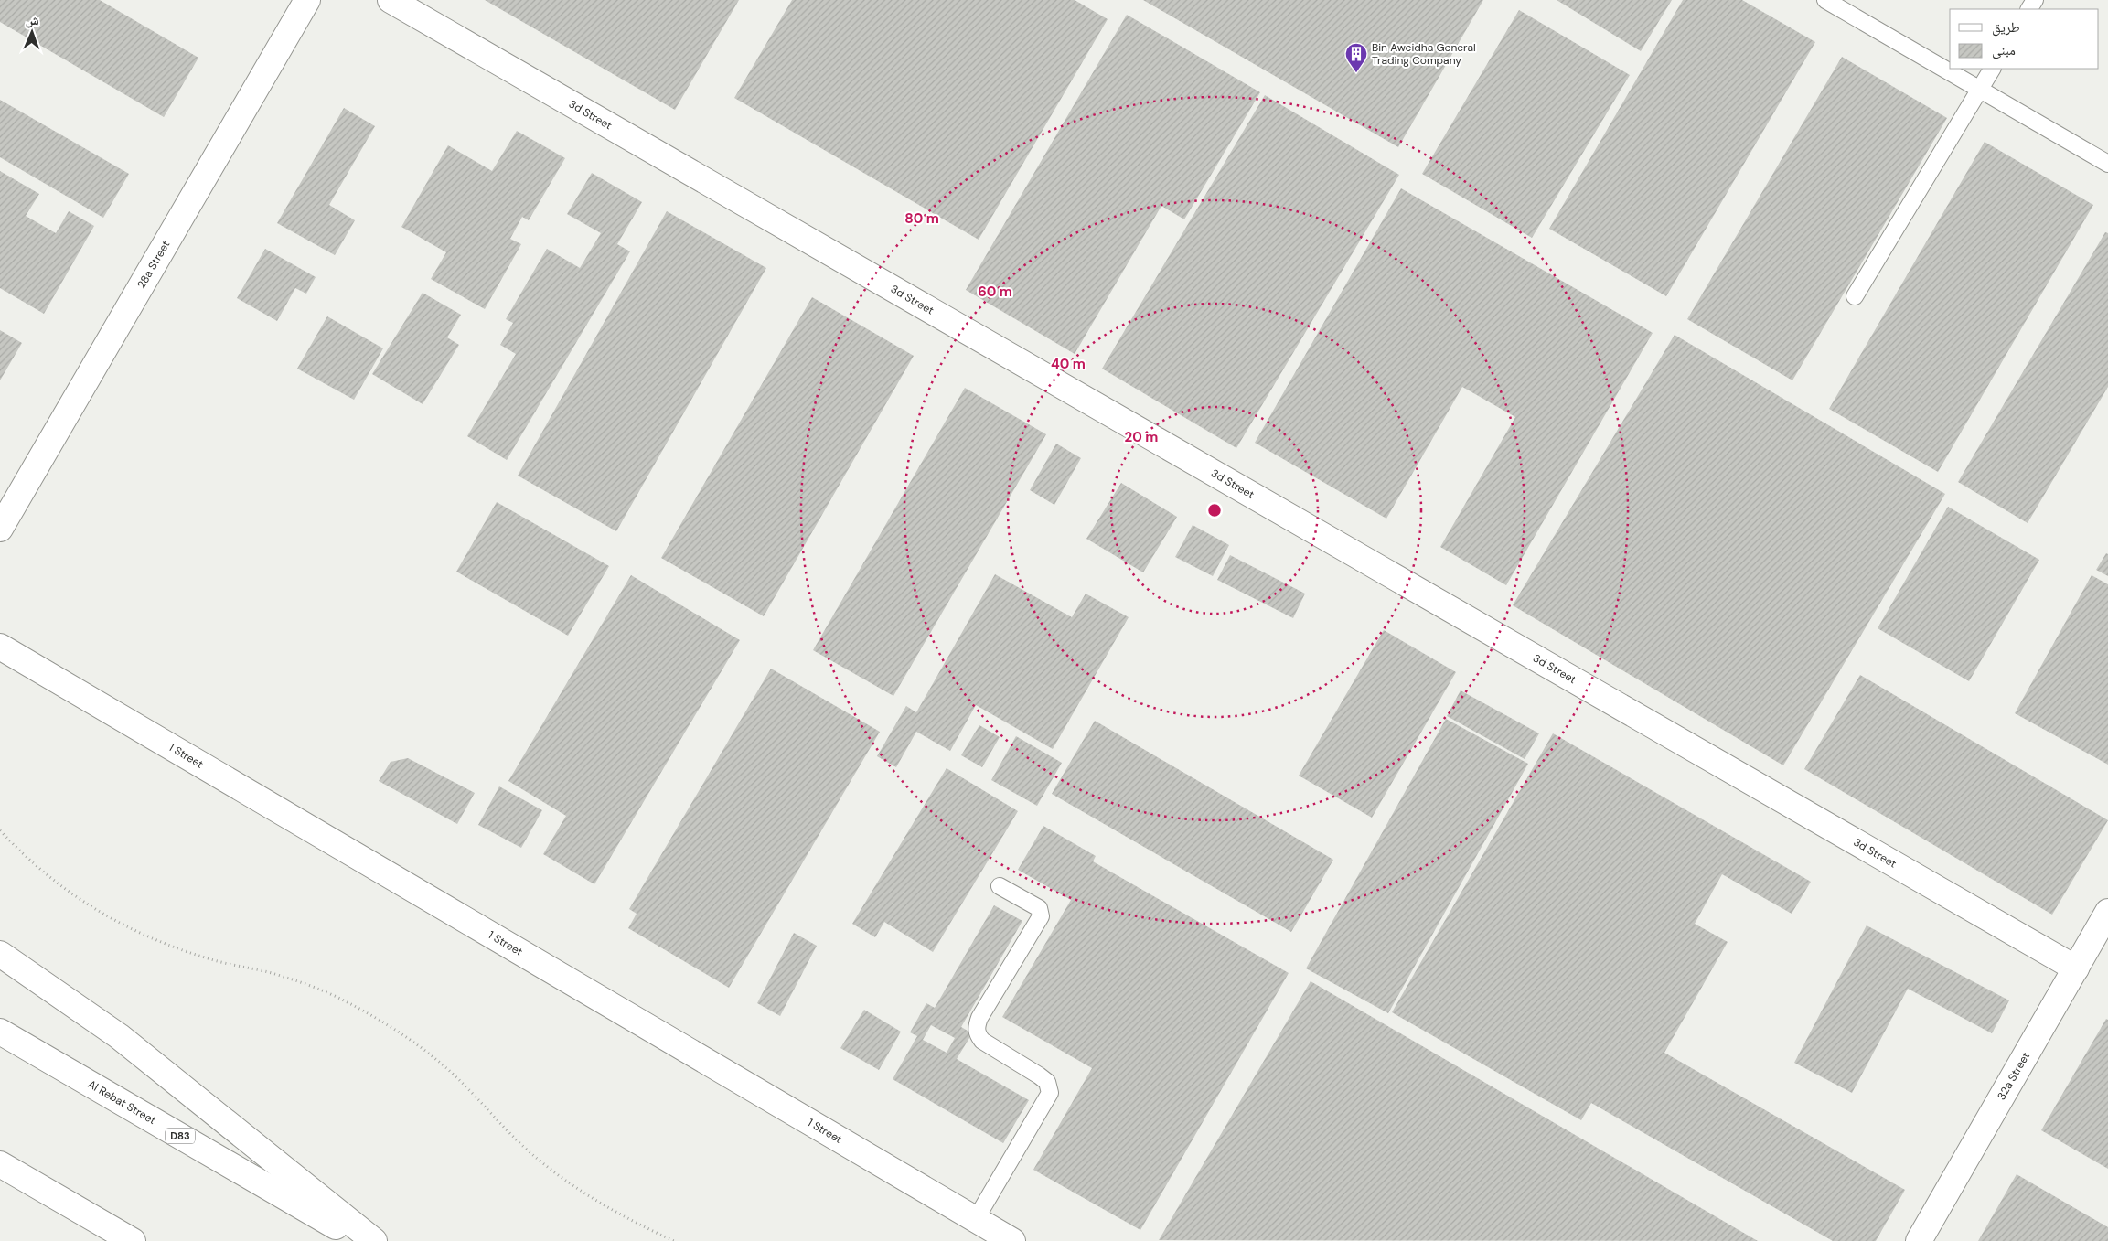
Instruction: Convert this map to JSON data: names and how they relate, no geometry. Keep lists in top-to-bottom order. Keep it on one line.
{"streets":{"main road":["3d Street","28a Street","1 Street","32a Street","Al Rebat Street","D83"]},"crossings":[["3d Street","32a Street"]],"places":{"building":["Bin Aweidha General Trading Company"]},"legend":["طريق","مبنى"],"north":"top","rings":["80 m","60 m","40 m","20 m"]}
